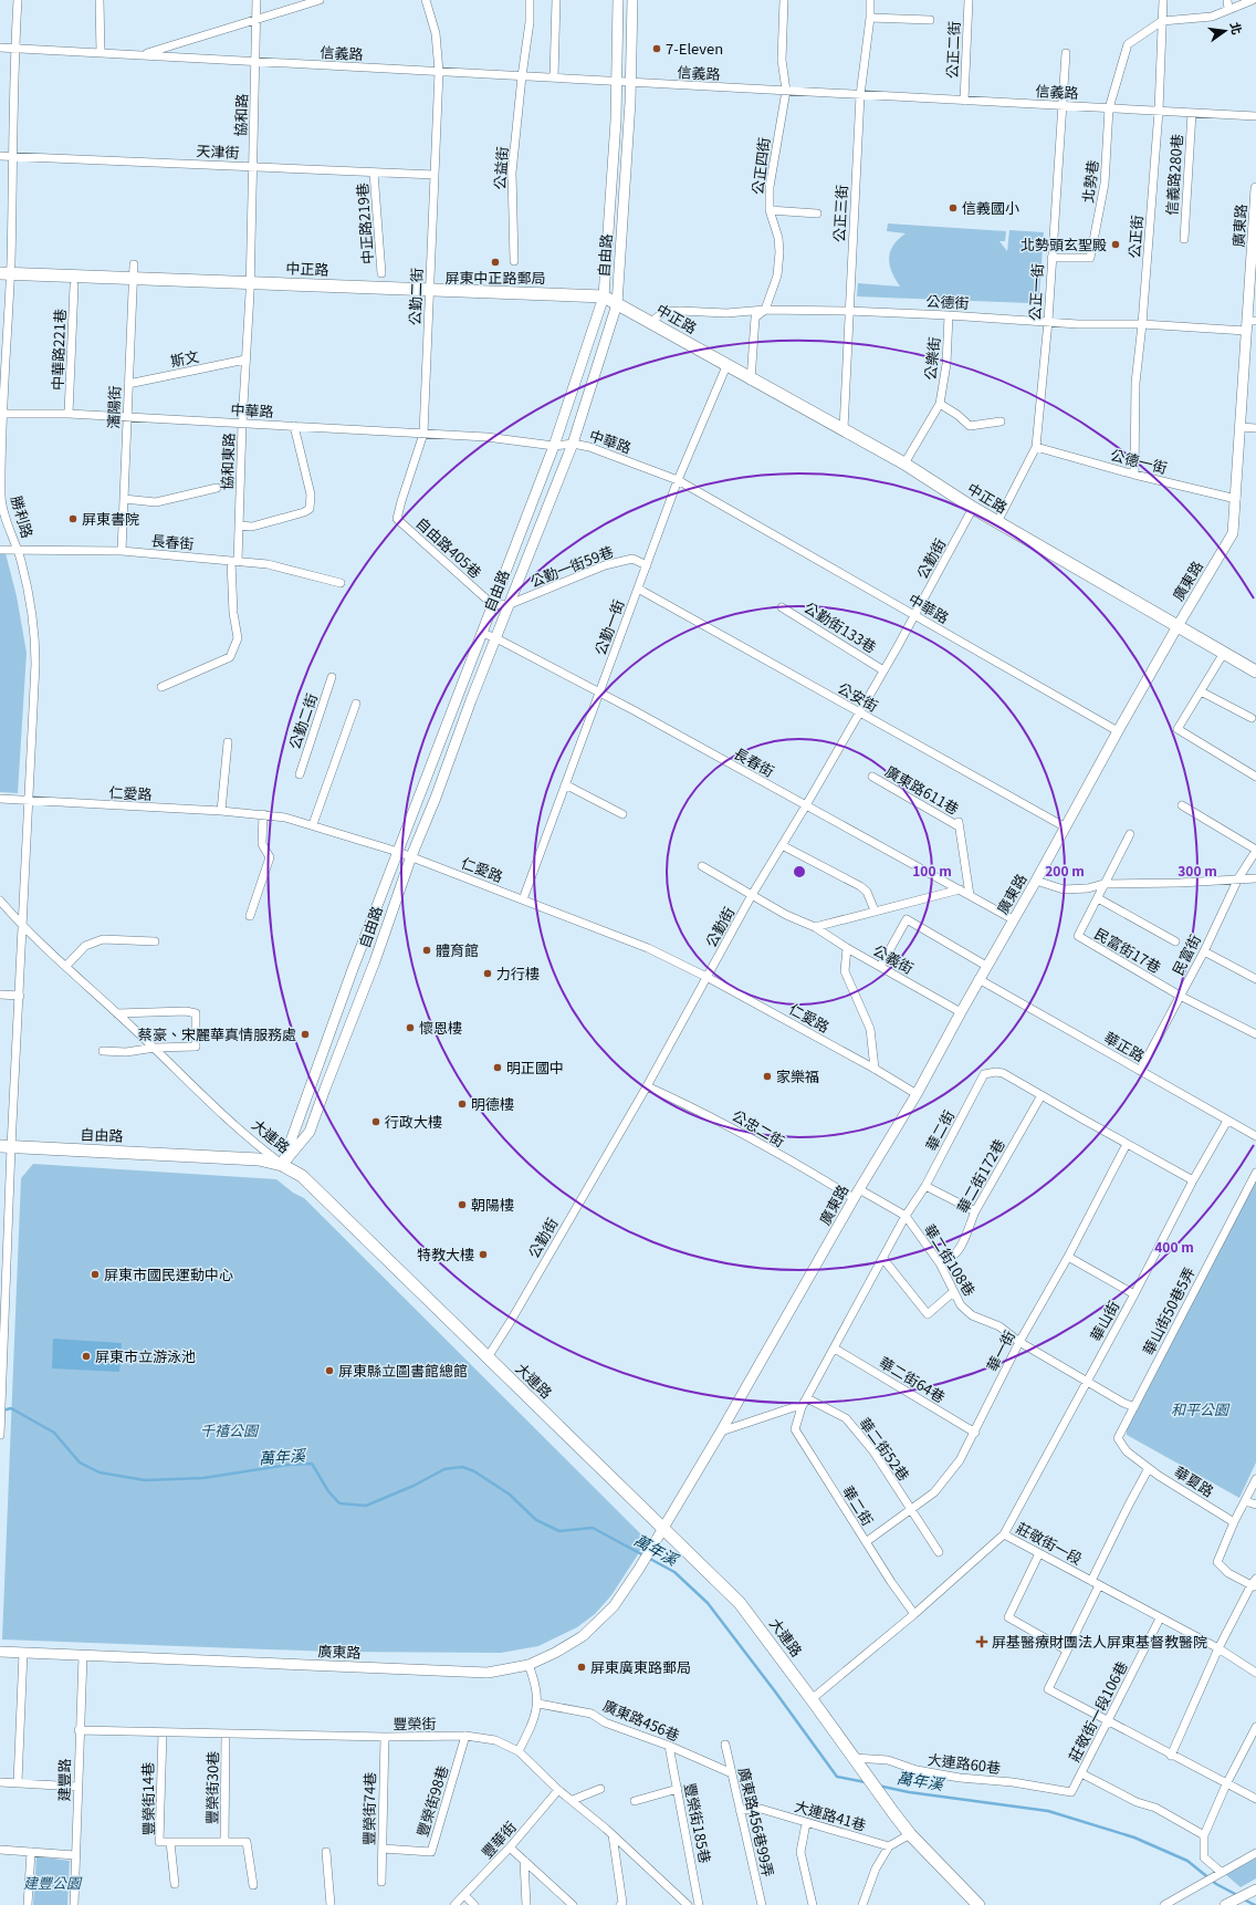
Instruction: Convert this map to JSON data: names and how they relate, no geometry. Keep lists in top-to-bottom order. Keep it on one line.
{"streets":{"main road":["自由路","中正路","大連路"],"street":["公正二街","信義路","協和路","天津街","公正四街","公益街","信義路280巷","北勢巷","公正三街","中正路219巷","廣東路","公正街","公正一街","公勤二街","公德街","中華路221巷","斯文","公樂街","瀋陽街","中華路","協和東路","公德一街","勝利路","長春街","自由路405巷","公勤街","公勤一街59巷","公勤一街","公勤街133巷","公安街","廣東路611巷","仁愛路","民富街17巷","民富街","公義街","華正路","公忠二街","華二街","華二街172巷","華二街108巷","華山街50巷5弄","華山街","華一街","華二街64巷","華二街52巷","華夏路","莊敬街一段","莊敬街一段106巷","廣東路456巷","豐榮街","大連路60巷","建豐路","豐榮街30巷","豐榮街14巷","豐榮街98巷","豐榮街74巷","大連路41巷","廣東路456巷99弄","豐榮街185巷","豐華街"]},"crossings":[["公正二街","信義路"],["信義路","協和路"],["信義路","公正四街"],["信義路","公益街"],["信義路","信義路280巷"],["信義路","北勢巷"],["信義路","公正三街"],["信義路","公正街"],["信義路","自由路"],["信義路","公正一街"],["信義路","公勤二街"],["信義路","勝利路"],["協和路","天津街"],["協和路","中正路"],["協和路","協和東路"],["天津街","中正路219巷"],["天津街","公勤二街"],["天津街","勝利路"],["公正四街","中正路"],["公正四街","公德街"],["北勢巷","公正街"],["北勢巷","公正一街"],["公正三街","中正路"],["公正三街","公德街"],["廣東路","中正路"],["廣東路","公德街"],["廣東路","中華路"],["廣東路","公德一街"],["廣東路","長春街"],["廣東路","公安街"],["廣東路","仁愛路"],["廣東路","公義街"],["廣東路","華正路"],["廣東路","公忠二街"],["廣東路","大連路"],["廣東路","華二街108巷"],["廣東路","建豐路"],["公正街","公德街"],["公正街","公德一街"],["自由路","中正路"],["自由路","中華路"],["自由路","勝利路"],["自由路","長春街"],["自由路","自由路405巷"],["自由路","公勤一街59巷"],["自由路","仁愛路"],["自由路","大連路"],["中正路","公正一街"],["中正路","公勤二街"],["中正路","公德街"],["中正路","公樂街"],["中正路","瀋陽街"],["中正路","協和東路"],["中正路","勝利路"],["中正路","公勤街"],["中正路","公勤一街"],["公正一街","公德街"],["公正一街","公德一街"],["公勤二街","中華路"],["公勤二街","自由路405巷"],["公德街","公樂街"],["中華路221巷","中華路"],["斯文","瀋陽街"],["斯文","協和東路"],["瀋陽街","中華路"],["瀋陽街","長春街"],["中華路","協和東路"],["中華路","勝利路"],["中華路","公勤街"],["中華路","公勤一街"],["協和東路","長春街"],["勝利路","長春街"],["勝利路","仁愛路"],["勝利路","大連路"],["長春街","公勤街"],["長春街","公勤一街"],["長春街","廣東路611巷"],["公勤街","公勤街133巷"],["公勤街","公安街"],["公勤街","仁愛路"],["公勤街","公義街"],["公勤街","公忠二街"],["公勤街","大連路"],["公勤一街59巷","公勤一街"],["公勤一街","公安街"],["公勤一街","仁愛路"],["民富街17巷","民富街"],["民富街","華正路"],["華正路","華山街"],["公忠二街","華二街108巷"],["華二街","華二街172巷"],["華二街","華二街108巷"],["華二街","華山街"],["華二街","華一街"],["華二街","華二街64巷"],["華二街","華二街52巷"],["華二街","莊敬街一段"],["大連路","莊敬街一段"],["大連路","大連路60巷"],["華二街172巷","華二街108巷"],["華二街108巷","華山街50巷5弄"],["華二街108巷","華山街"],["華二街108巷","華一街"],["華山街50巷5弄","華夏路"],["華山街","莊敬街一段"],["華一街","華二街64巷"],["華一街","華二街52巷"],["莊敬街一段","莊敬街一段106巷"],["莊敬街一段106巷","大連路60巷"],["廣東路456巷","廣東路456巷99弄"],["廣東路456巷","豐榮街185巷"],["豐榮街","建豐路"],["豐榮街","豐榮街30巷"],["豐榮街","豐榮街14巷"],["豐榮街","豐榮街98巷"],["豐榮街","豐榮街74巷"],["豐榮街","豐華街"],["豐榮街98巷","豐榮街74巷"],["大連路41巷","廣東路456巷99弄"]],"water":["萬年溪"],"parks":["和平公園","千禧公園","建豐公園"],"places":{"other":["7-Eleven","信義國小","北勢頭玄聖殿","屏東中正路郵局","屏東書院","體育館","力行樓","懷恩樓","蔡豪、宋麗華真情服務處","明正國中","家樂福","明德樓","行政大樓","朝陽樓","特教大樓","屏東市國民運動中心","屏東市立游泳池","屏東縣立圖書館總館","屏東廣東路郵局"],"health":["屏基醫療財團法人屏東基督教醫院"]},"north":"right","rings":["100 m","200 m","300 m","400 m"]}
